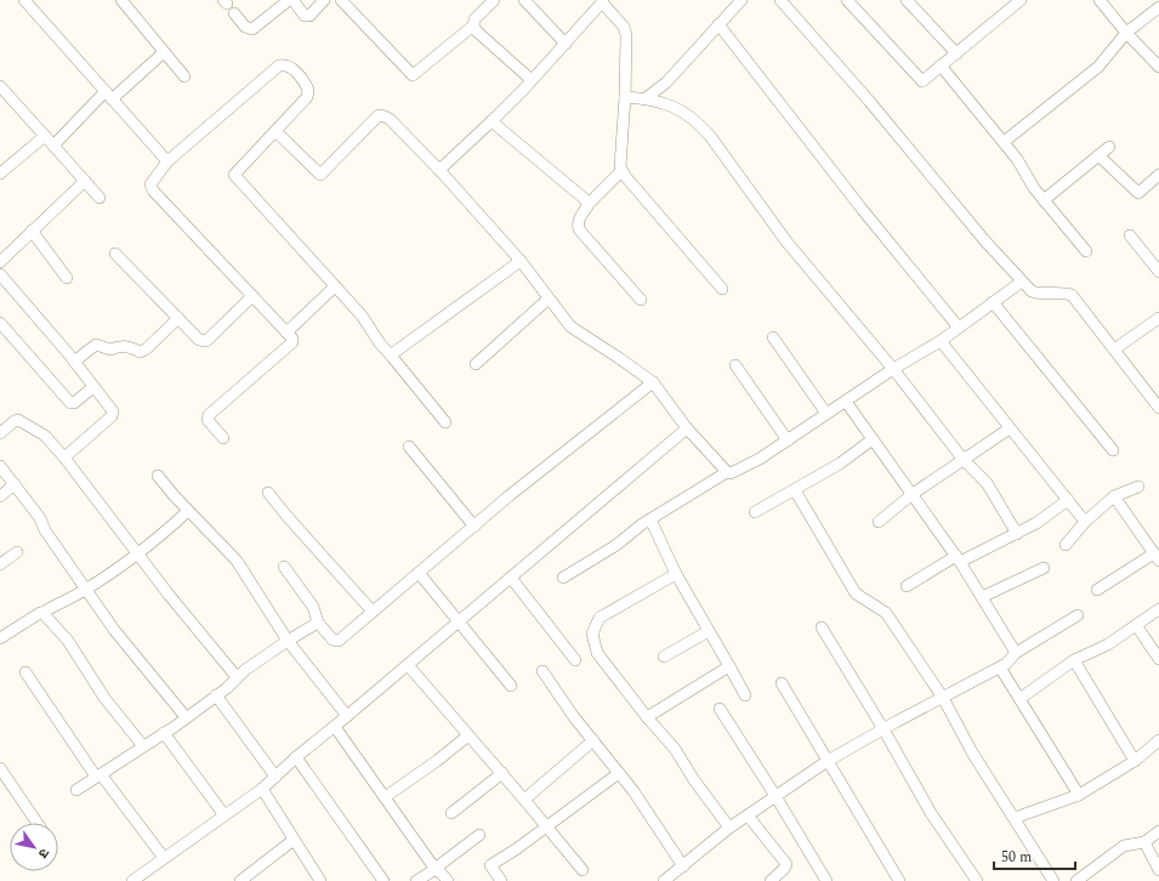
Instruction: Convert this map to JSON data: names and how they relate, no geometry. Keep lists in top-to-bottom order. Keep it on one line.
{"scale_bar":"50 m","north":"bottom right"}
